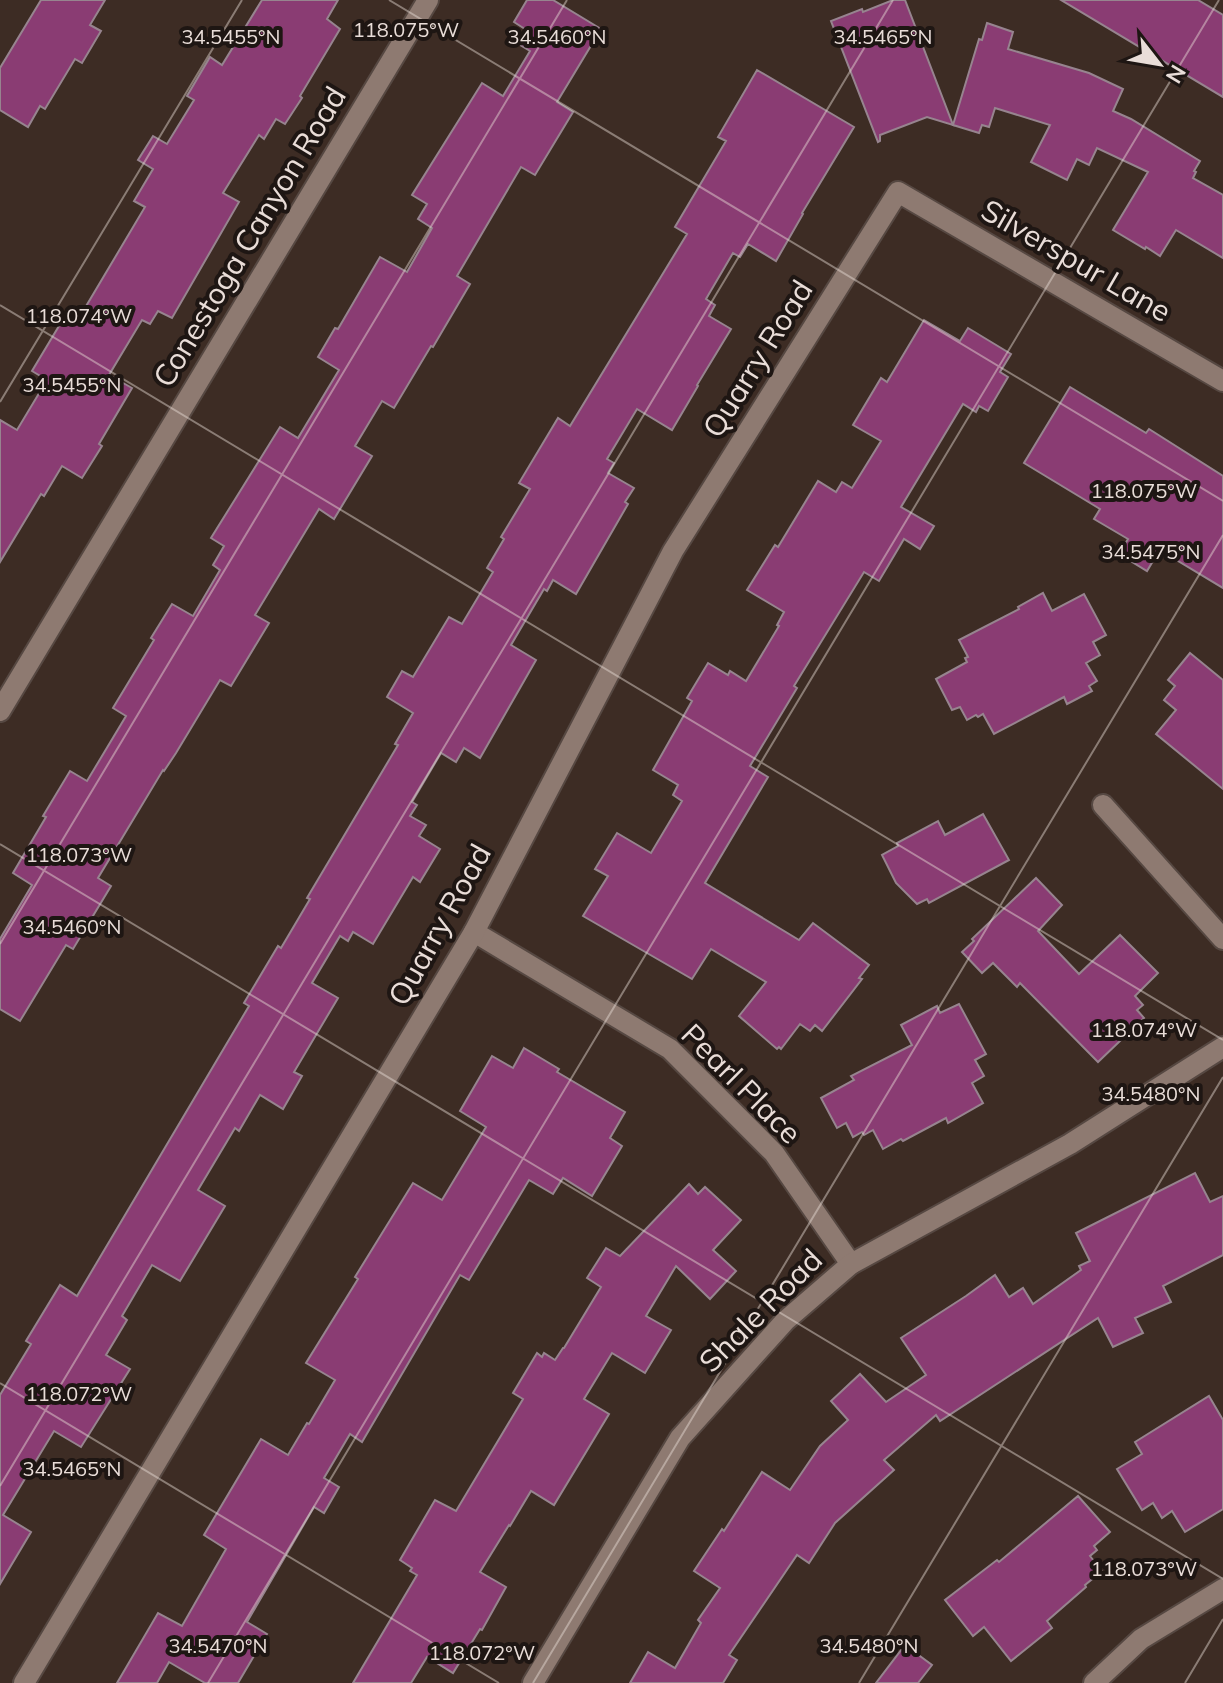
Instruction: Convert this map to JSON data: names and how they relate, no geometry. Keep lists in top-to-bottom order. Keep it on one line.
{"streets":{"street":["Conestoga Canyon Road","Silverspur Lane","Quarry Road","Pearl Place","Shale Road"]},"crossings":[["Silverspur Lane","Quarry Road"],["Quarry Road","Pearl Place"],["Pearl Place","Shale Road"]],"north":"bottom right","coordinates":["118.075°W","34.5465°N","34.5455°N","34.5460°N","118.074°W","34.5475°N","118.073°W","34.5480°N","118.072°W","34.5470°N"]}
